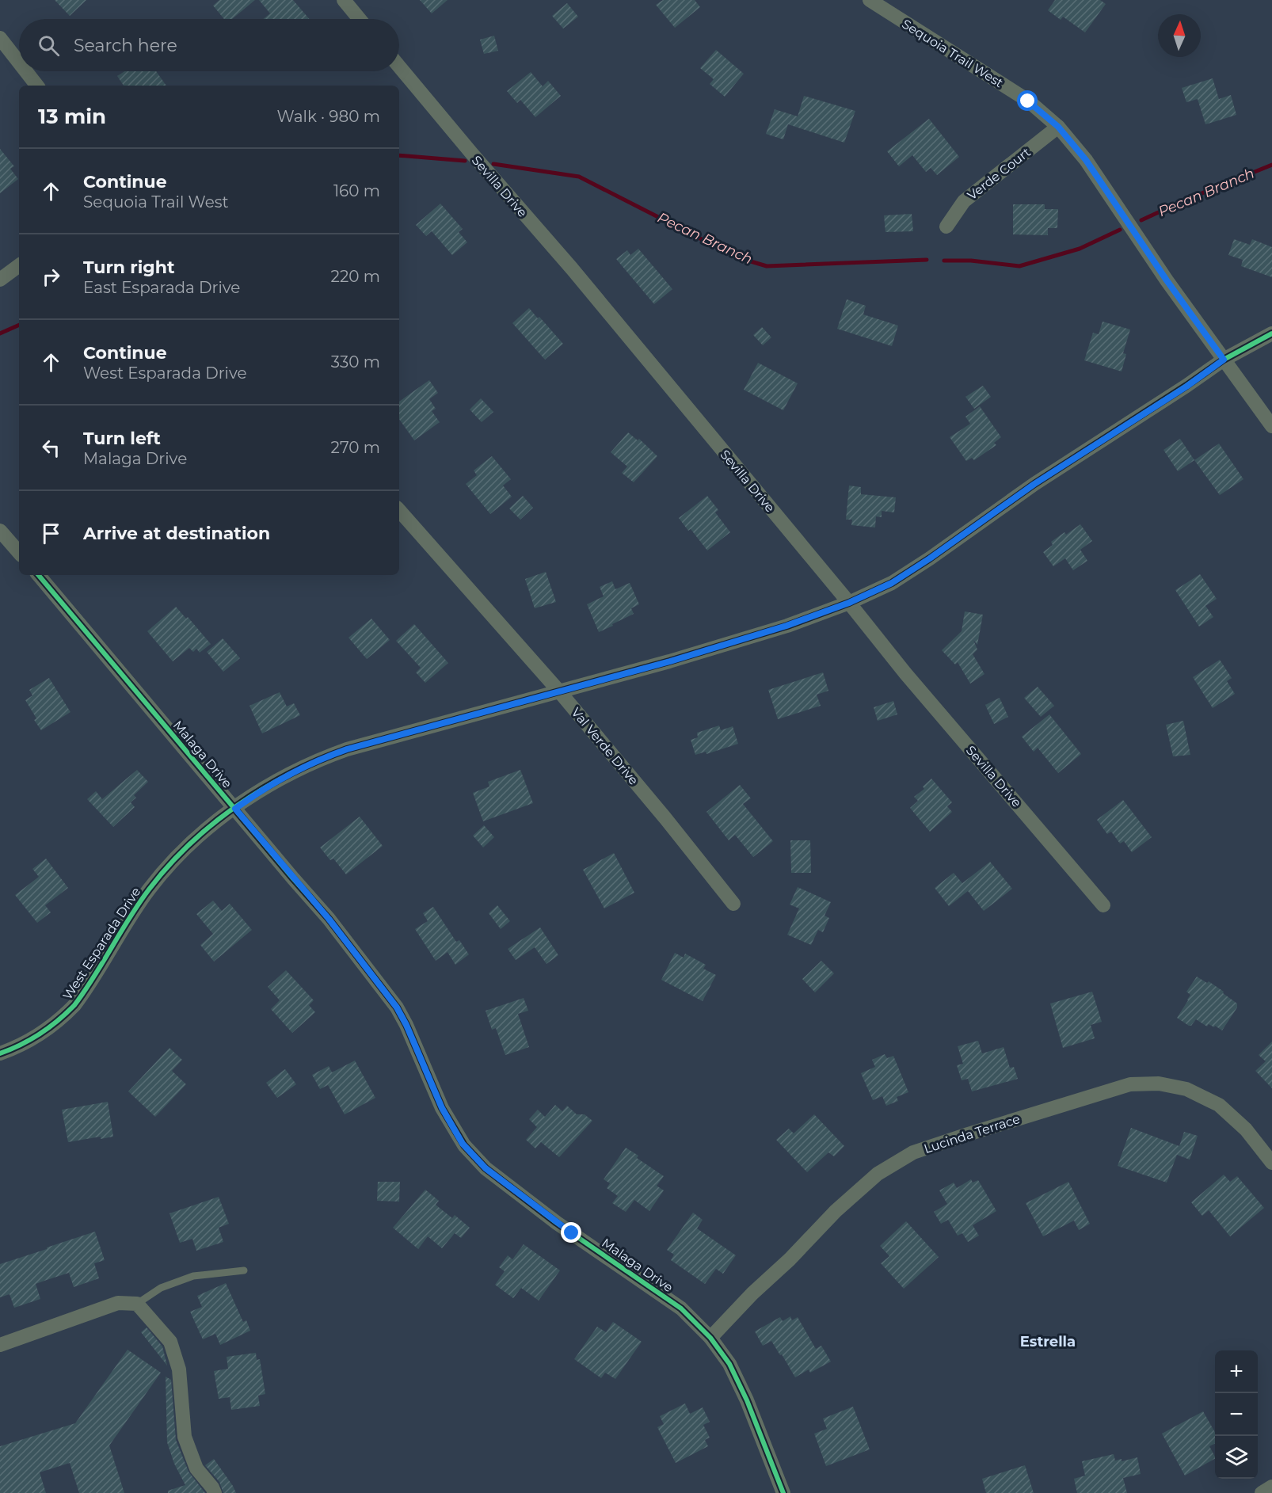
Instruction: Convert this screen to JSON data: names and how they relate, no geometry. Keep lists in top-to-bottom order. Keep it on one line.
{"streets":{"street":["Sequoia Trail West","Verde Court","Sevilla Drive","Val Verde Drive","Malaga Drive","West Esparada Drive","Lucinda Terrace"]},"crossings":[["Sequoia Trail West","Verde Court"],["Sequoia Trail West","West Esparada Drive"],["Sevilla Drive","West Esparada Drive"],["Val Verde Drive","West Esparada Drive"],["Malaga Drive","West Esparada Drive"],["Malaga Drive","Lucinda Terrace"]],"districts":["Estrella"],"water":["Pecan Branch"],"north":"top","page":{"search":"Search here","heading":["13 min","Walk · 980 m"],"list":[["Continue","Sequoia Trail West","160 m"],["Turn right","East Esparada Drive","220 m"],["Continue","West Esparada Drive","330 m"],["Turn left","Malaga Drive","270 m"],"Arrive at destination"],"map_buttons":["+","−"]}}
